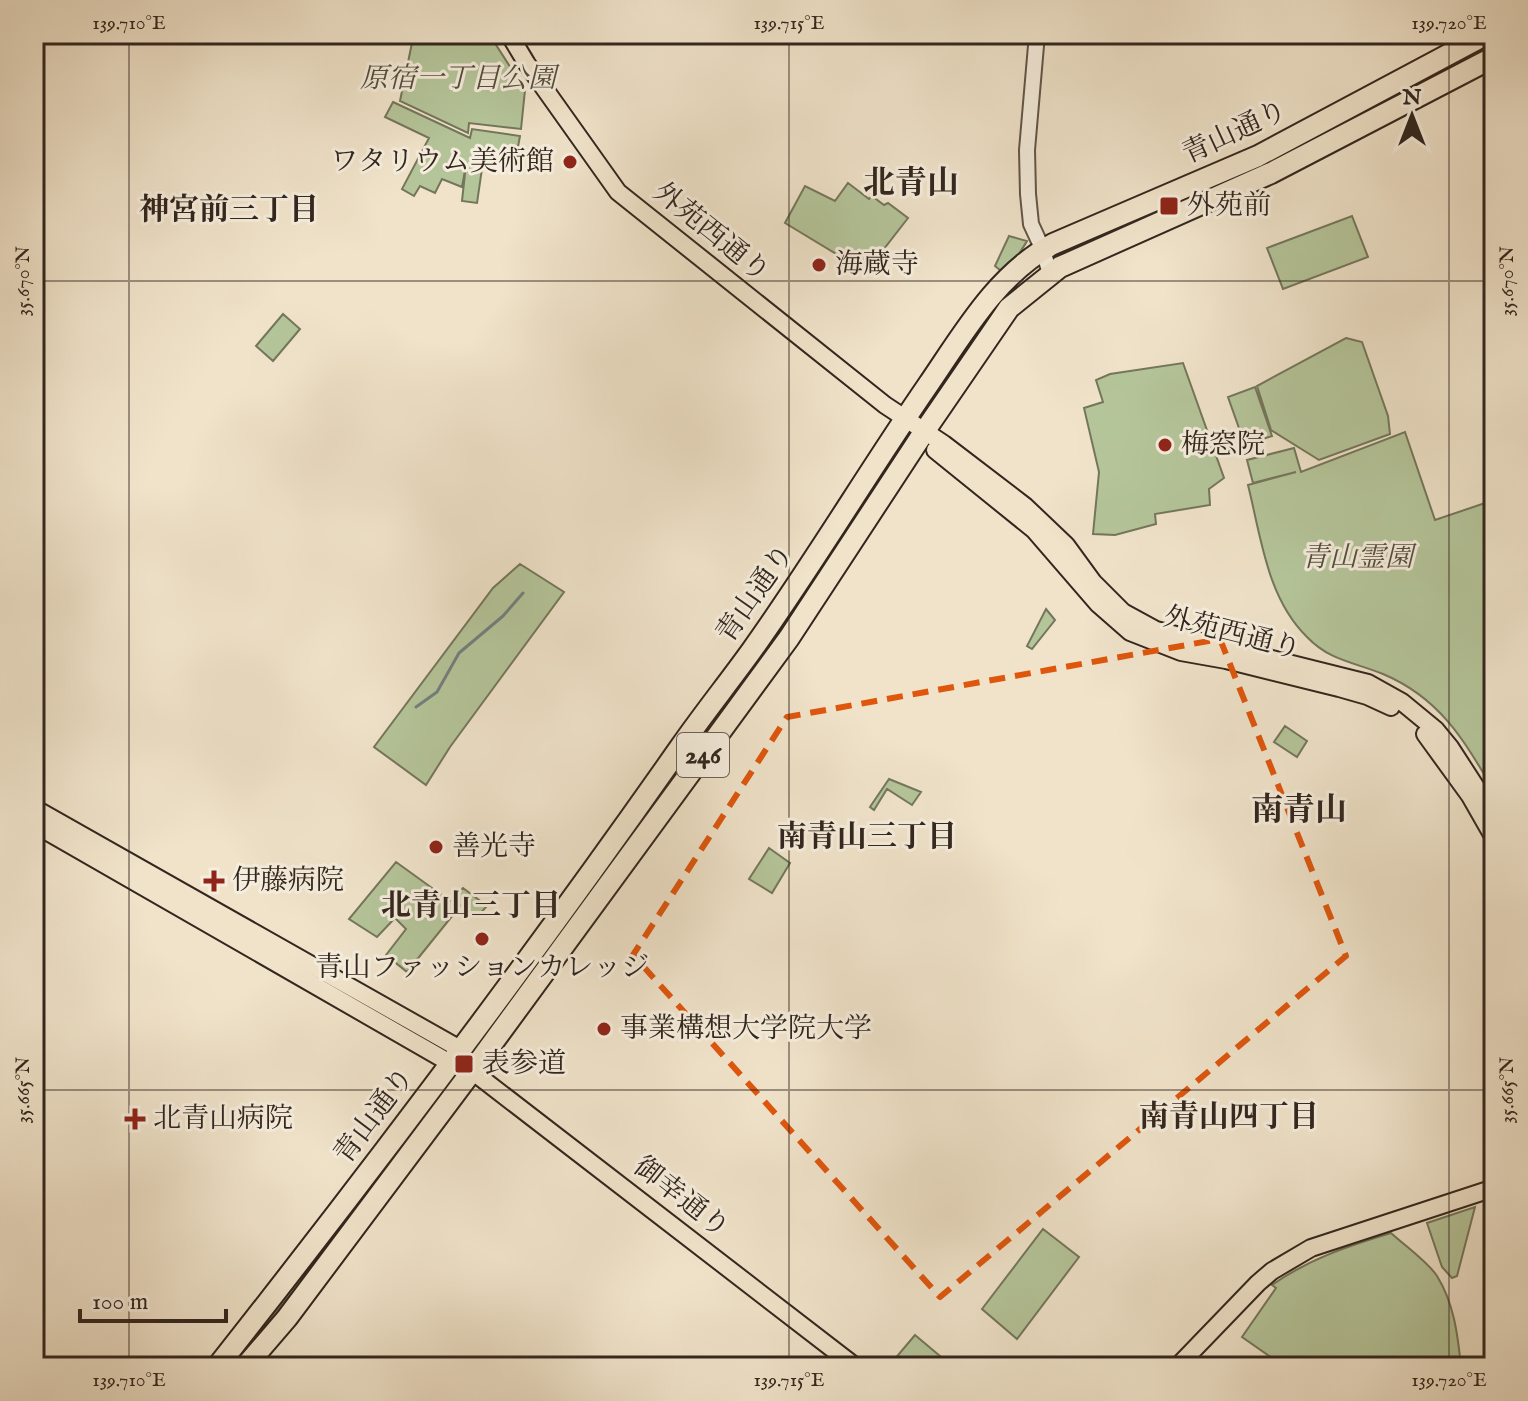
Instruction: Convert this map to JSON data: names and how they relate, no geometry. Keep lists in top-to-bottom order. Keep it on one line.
{"streets":{"highway":["青山通り","246"],"main road":["外苑西通り","御幸通り"]},"crossings":[["青山通り","外苑西通り"],["青山通り","御幸通り"]],"districts":["北青山","神宮前三丁目","南青山","南青山三丁目","北青山三丁目","南青山四丁目"],"parks":["原宿一丁目公園","青山霊園"],"places":{"other":["ワタリウム美術館","海蔵寺","梅窓院","善光寺","青山ファッションカレッジ","事業構想大学院大学"],"transit":["外苑前","表参道"],"health":["伊藤病院","北青山病院"]},"scale_bar":"100 m","north":"top","coordinates":["139.710°E","139.715°E","139.720°E","35.670°N","35.665°N"]}
